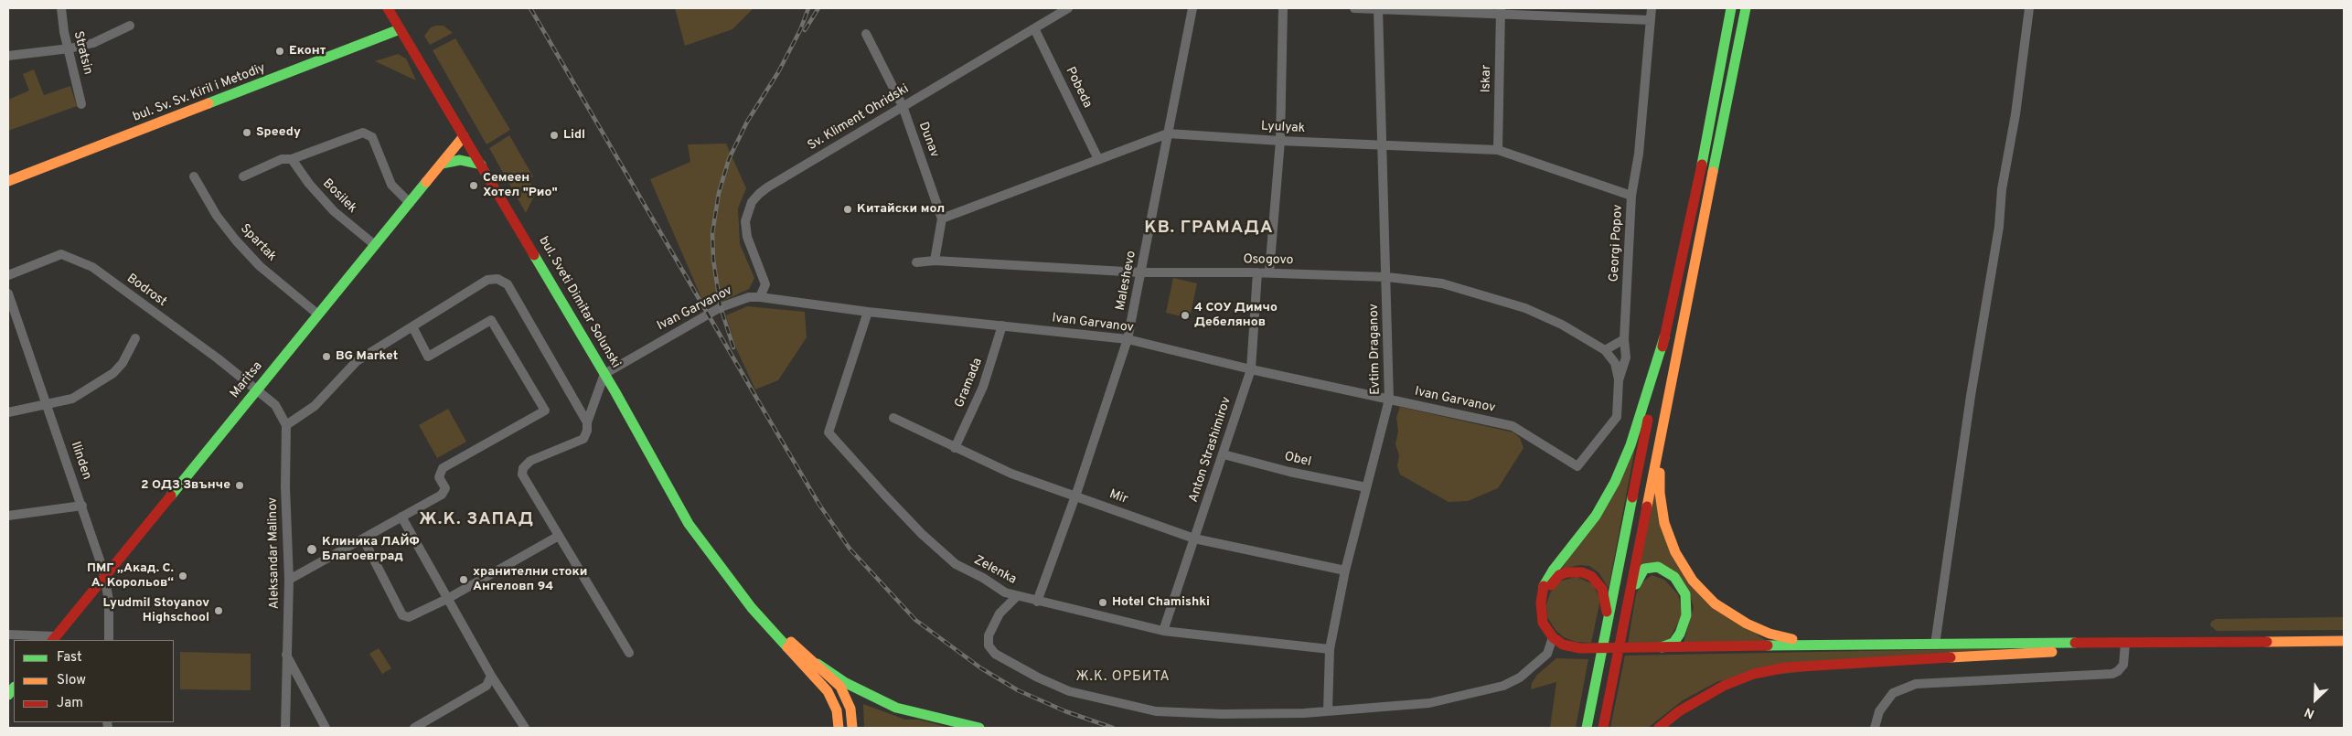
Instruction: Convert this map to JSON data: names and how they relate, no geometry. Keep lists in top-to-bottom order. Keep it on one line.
{"streets":{"main road":["bul. Sv. Sv. Kiril i Metodiy","bul. Sveti Dimitar Solunski","Maritsa"],"street":["Stratsin","Iskar","Pobeda","Sv. Kliment Ohridski","Lyulyak","Dunav","Bosilek","Spartak","Georgi Popov","Osogovo","Maleshevo","Bodrost","Ivan Garvanov","Evtim Draganov","Gramada","Anton Strashimirov","Obel","Ilinden","Mir","Aleksandar Malinov","Zelenka"]},"crossings":[["Iskar","Lyulyak"],["Pobeda","Sv. Kliment Ohridski"],["Pobeda","Lyulyak"],["bul. Sv. Sv. Kiril i Metodiy","bul. Sveti Dimitar Solunski"],["Sv. Kliment Ohridski","Dunav"],["Sv. Kliment Ohridski","Ivan Garvanov"],["Lyulyak","Dunav"],["Lyulyak","Georgi Popov"],["Lyulyak","Maleshevo"],["Lyulyak","Evtim Draganov"],["Dunav","Osogovo"],["Bosilek","Maritsa"],["Spartak","Maritsa"],["Georgi Popov","Ivan Garvanov"],["Osogovo","Maleshevo"],["Osogovo","Evtim Draganov"],["Osogovo","Anton Strashimirov"],["Maleshevo","Ivan Garvanov"],["Maleshevo","Mir"],["Maleshevo","Zelenka"],["Bodrost","Maritsa"],["bul. Sveti Dimitar Solunski","Ivan Garvanov"],["bul. Sveti Dimitar Solunski","Maritsa"],["Ivan Garvanov","Evtim Draganov"],["Ivan Garvanov","Gramada"],["Ivan Garvanov","Anton Strashimirov"],["Ivan Garvanov","Zelenka"],["Evtim Draganov","Obel"],["Evtim Draganov","Mir"],["Evtim Draganov","Zelenka"],["Maritsa","Ilinden"],["Gramada","Mir"],["Anton Strashimirov","Obel"],["Anton Strashimirov","Mir"],["Anton Strashimirov","Zelenka"]],"districts":["КВ. ГРАМАДА","Ж.К. ЗАПАД","Ж.К. ОРБИТА"],"places":["Еконт","Speedy","Lidl","Семеен Хотел \"Рио\"","Китайски мол","4 СОУ Димчо Дебелянов","BG Market","2 ОДЗ Звънче","Клиника ЛАЙФ Благоевград","ПМГ „Акад. С. А. Корольов“","хранителни стоки Ангеловп 94","Hotel Chamishki","Lyudmil Stoyanov Highschool"],"legend":["Fast","Slow","Jam"],"north":"bottom left"}
